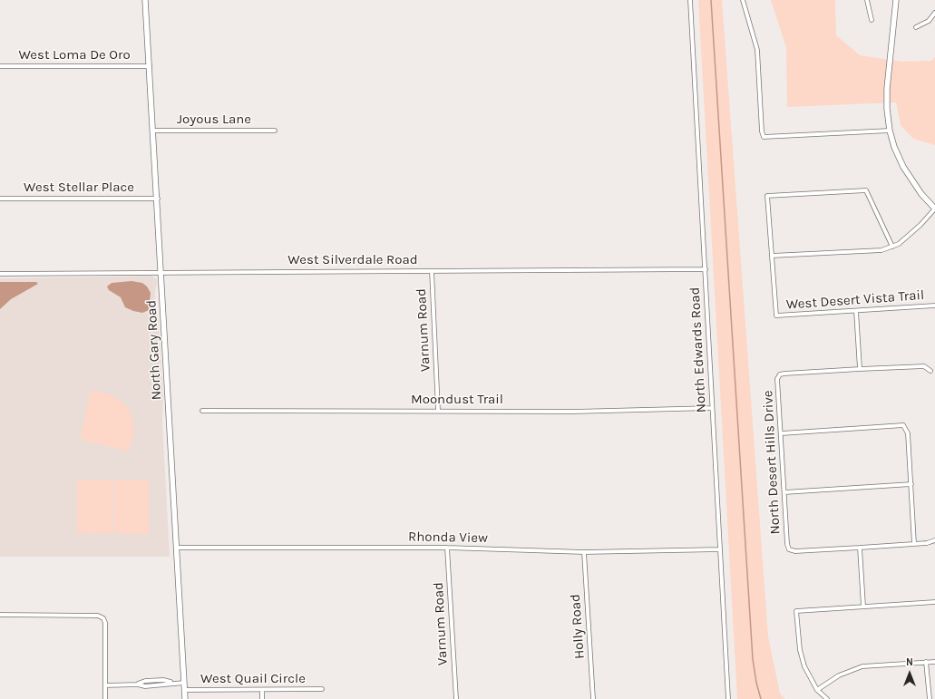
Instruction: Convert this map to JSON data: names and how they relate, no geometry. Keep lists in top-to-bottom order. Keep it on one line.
{"streets":{"street":["West Loma De Oro","Joyous Lane","West Stellar Place","West Silverdale Road","West Desert Vista Trail","Varnum Road","North Gary Road","North Edwards Road","Moondust Trail","North Desert Hills Drive","Rhonda View","Holly Road","West Quail Circle"]},"crossings":[["West Loma De Oro","North Gary Road"],["Joyous Lane","North Gary Road"],["West Stellar Place","North Gary Road"],["West Silverdale Road","Varnum Road"],["West Silverdale Road","North Gary Road"],["West Silverdale Road","North Edwards Road"],["Varnum Road","Moondust Trail"],["Varnum Road","Rhonda View"],["North Gary Road","Rhonda View"],["North Gary Road","West Quail Circle"],["North Edwards Road","Moondust Trail"],["North Edwards Road","Rhonda View"],["Rhonda View","Holly Road"]],"north":"top"}
